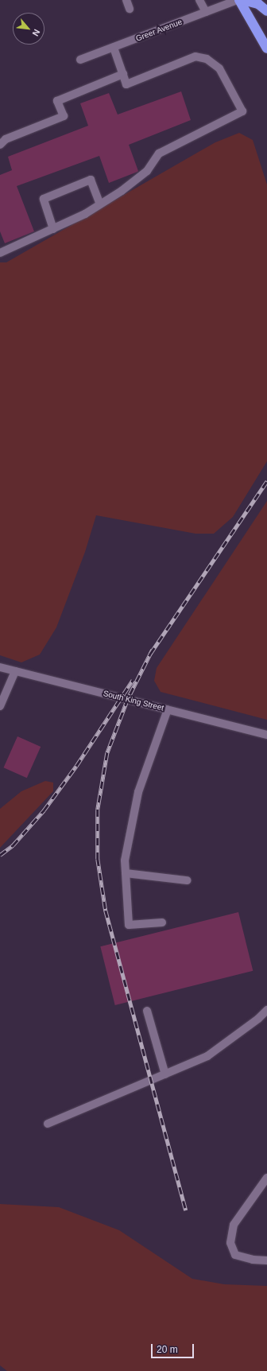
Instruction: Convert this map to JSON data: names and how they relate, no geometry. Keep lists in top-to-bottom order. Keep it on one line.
{"streets":{"street":["Greer Avenue","South King Street"]},"scale_bar":"20 m","north":"bottom right"}
